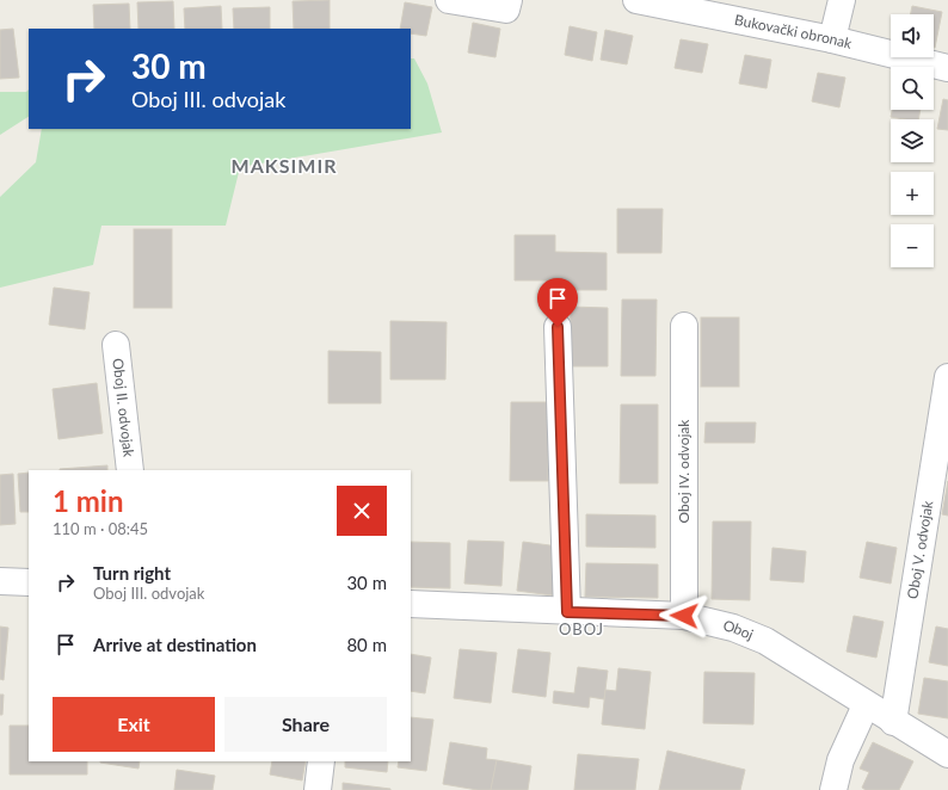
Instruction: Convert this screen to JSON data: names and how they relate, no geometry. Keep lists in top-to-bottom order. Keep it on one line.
{"streets":{"street":["Bukovački obronak","Oboj II. odvojak","Oboj IV. odvojak","Oboj V. odvojak","Oboj"]},"crossings":[["Oboj IV. odvojak","Oboj"],["Oboj V. odvojak","Oboj"]],"districts":["MAKSIMIR","OBOJ"],"page":{"map_buttons":["+","−"],"turn":["30 m","Oboj III. odvojak"],"heading":["1 min","110 m · 08:45"],"list":[{"name":"Turn right","note":"Oboj III. odvojak","value":"30 m"},{"name":"Arrive at destination","value":"80 m"}],"buttons":["Exit","Share"]}}
